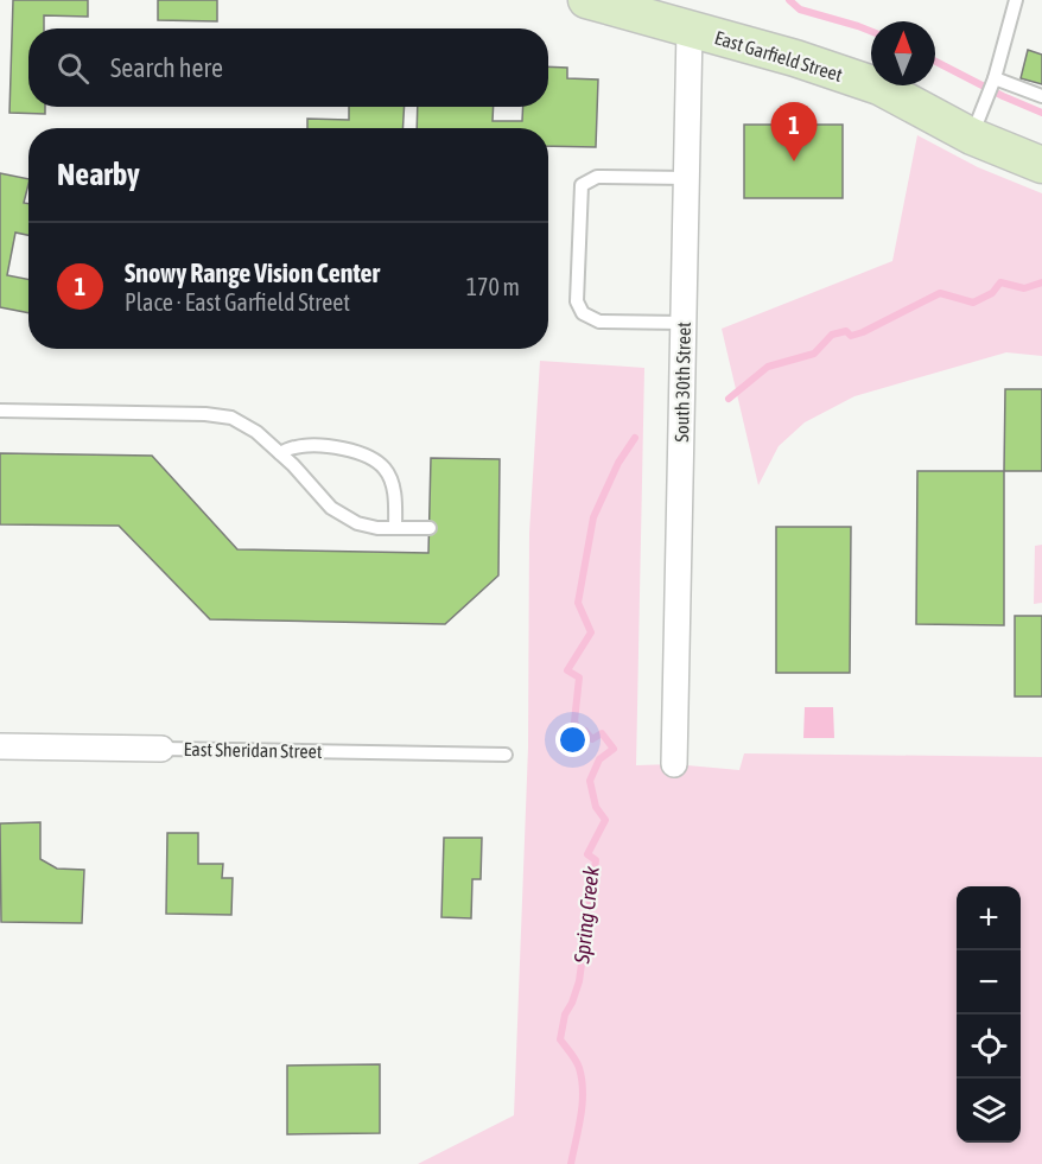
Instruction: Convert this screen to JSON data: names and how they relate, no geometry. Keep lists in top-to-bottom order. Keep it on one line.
{"streets":{"street":["East Garfield Street","South 30th Street","East Sheridan Street"]},"crossings":[["East Garfield Street","South 30th Street"]],"water":["Spring Creek"],"north":"top","page":{"search":"Search here","pins":"1","heading":"Nearby","list":[{"mark":"1","name":"Snowy Range Vision Center","note":"Place · East Garfield Street","value":"170 m"}],"map_buttons":["+","−"]}}
